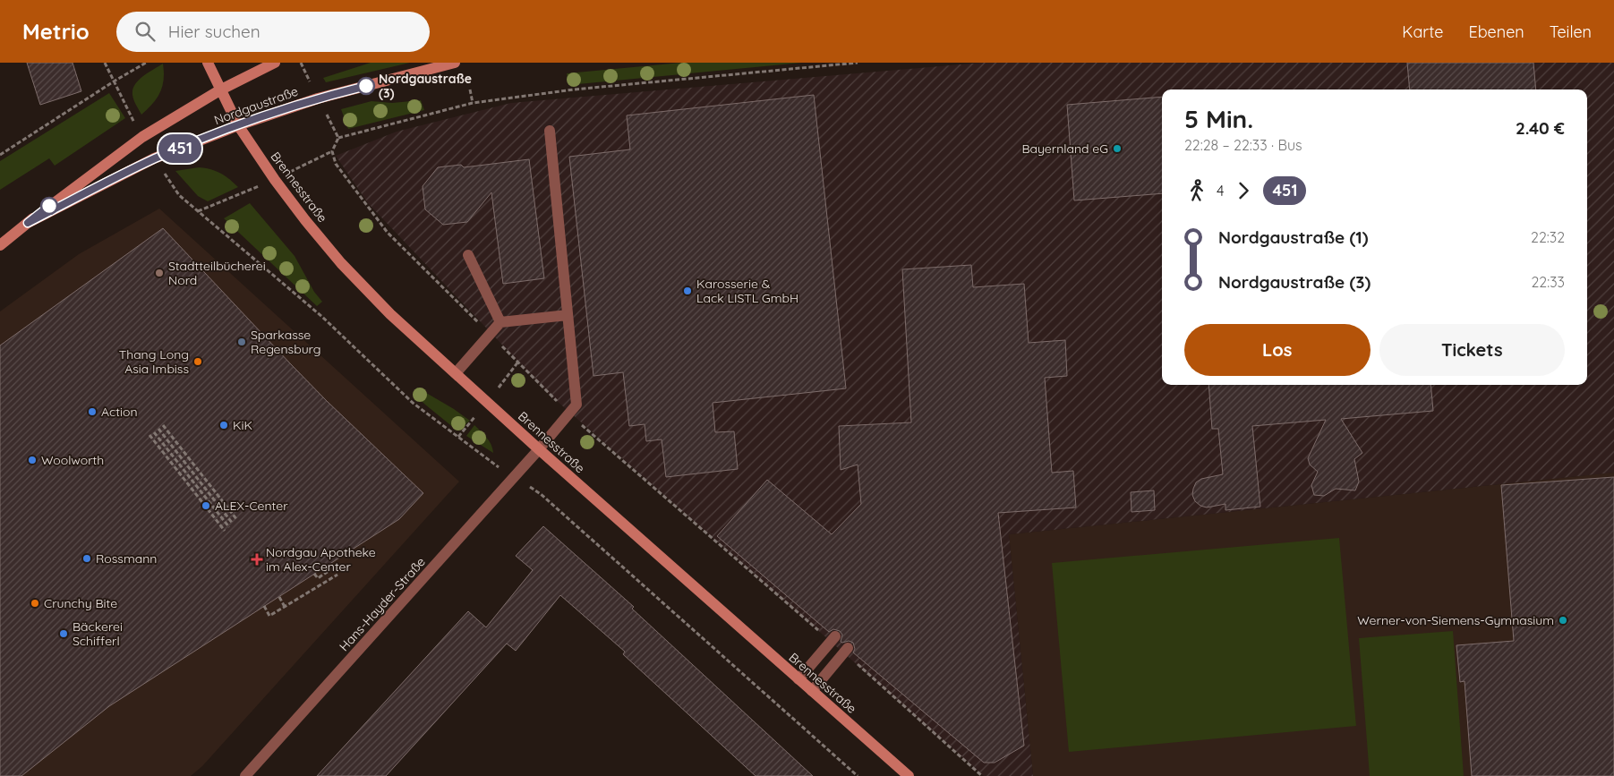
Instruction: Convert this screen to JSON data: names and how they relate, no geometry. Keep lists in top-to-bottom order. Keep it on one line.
{"streets":{"street":["Nordgaustraße","Brennesstraße","Hans-Hayder-Straße"]},"crossings":[["Nordgaustraße","Brennesstraße"],["Brennesstraße","Hans-Hayder-Straße"]],"places":{"other":["Nordgaustraße (3)","Bayernland eG","Stadtteilbücherei Nord","Karosserie & Lack LISTL GmbH","Sparkasse Regensburg","Thang Long Asia Imbiss","Action","KiK","Woolworth","ALEX-Center","Rossmann","Crunchy Bite","Werner-von-Siemens-Gymnasium","Bäckerei Schifferl"],"health":["Nordgau Apotheke im Alex-Center"]},"lines":["bus line 451"],"page":{"header":"Metrio","search":"Hier suchen","nav":["Karte","Ebenen","Teilen"],"on_map":"451","heading":["5 Min.","22:28 – 22:33 · Bus","2.40 €"],"legs":["4","451"],"list":[{"name":"Nordgaustraße (1)","value":"22:32"},{"name":"Nordgaustraße (3)","value":"22:33"}],"buttons":["Los","Tickets"]}}
